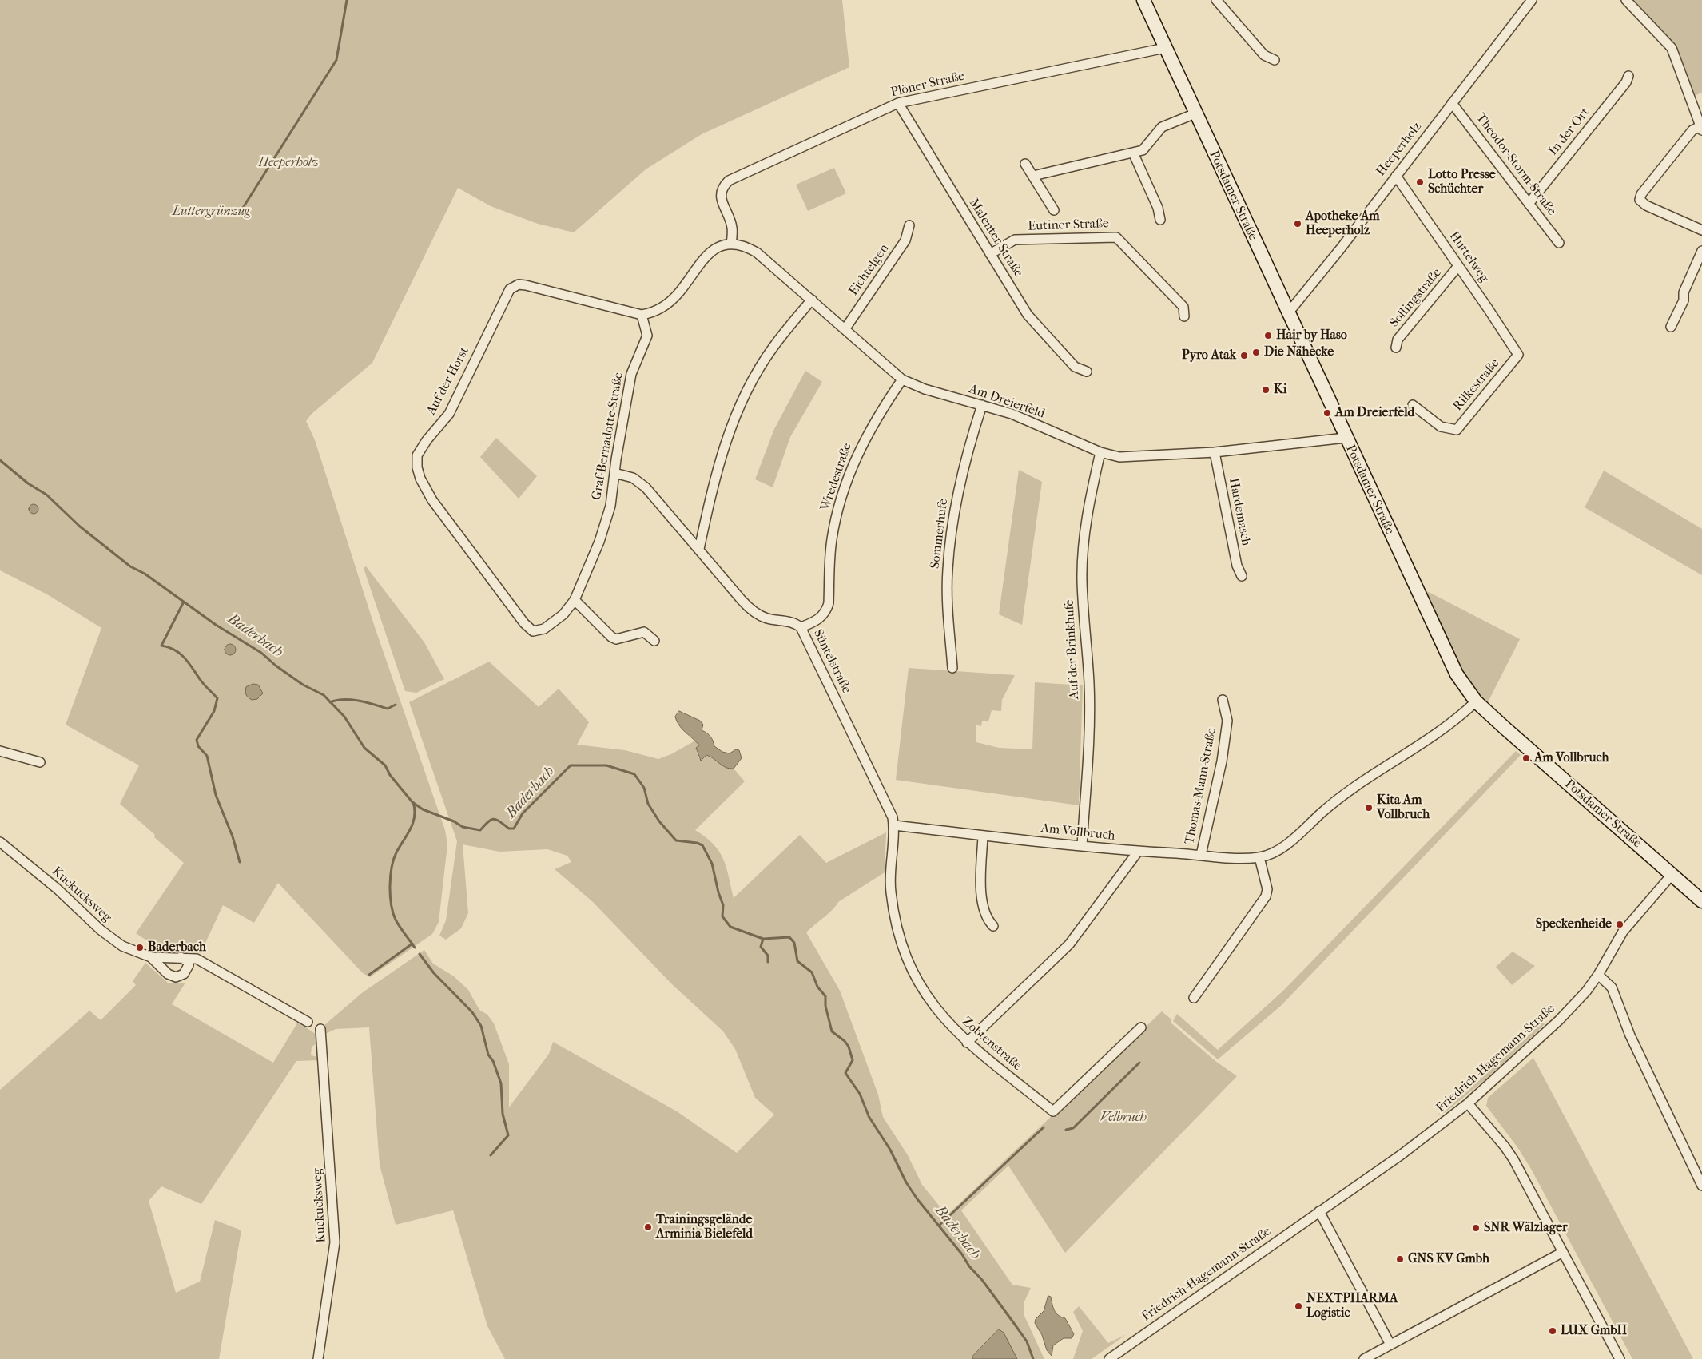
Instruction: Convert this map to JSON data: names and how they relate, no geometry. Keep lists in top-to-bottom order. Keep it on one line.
{"streets":{"street":["Plöner Straße","In der Ort","Heeperholz","Theodor-Storm-Straße","Potsdamer Straße","Eutiner Straße","Malenter Straße","Huttelweg","Eichtelgen","Sollingstraße","Auf der Horst","Rilkestraße","Am Dreierfeld","Graf-Bernadotte-Straße","Wredestraße","Hardemasch","Sommerhufe","Auf der Brinkhufe","Süntelstraße","Thomas-Mann-Straße","Am Vollbruch","Kuckucksweg","Zobtenstraße","Friedrich-Hagemann-Straße"]},"crossings":[["Plöner Straße","Potsdamer Straße"],["Plöner Straße","Malenter Straße"],["Plöner Straße","Am Dreierfeld"],["In der Ort","Theodor-Storm-Straße"],["Heeperholz","Theodor-Storm-Straße"],["Heeperholz","Potsdamer Straße"],["Heeperholz","Huttelweg"],["Potsdamer Straße","Am Dreierfeld"],["Potsdamer Straße","Am Vollbruch"],["Potsdamer Straße","Friedrich-Hagemann-Straße"],["Eutiner Straße","Malenter Straße"],["Huttelweg","Sollingstraße"],["Huttelweg","Rilkestraße"],["Eichtelgen","Am Dreierfeld"],["Auf der Horst","Graf-Bernadotte-Straße"],["Am Dreierfeld","Wredestraße"],["Am Dreierfeld","Hardemasch"],["Am Dreierfeld","Sommerhufe"],["Am Dreierfeld","Auf der Brinkhufe"],["Graf-Bernadotte-Straße","Süntelstraße"],["Wredestraße","Süntelstraße"],["Auf der Brinkhufe","Am Vollbruch"],["Süntelstraße","Am Vollbruch"],["Süntelstraße","Zobtenstraße"],["Thomas-Mann-Straße","Am Vollbruch"],["Am Vollbruch","Zobtenstraße"]],"water":["Baderbach"],"parks":["Heeperholz","Luttergrünzug","Velbruch"],"places":["Lotto Presse Schüchter","Apotheke Am Heeperholz","Hair by Haso","Die Nähecke","Pyro Atak","Ki","Am Dreierfeld","Am Vollbruch","Kita Am Vollbruch","Speckenheide","Baderbach","Trainingsgelände Arminia Bielefeld","SNR Wälzlager","GNS KV Gmbh","NEXTPHARMA Logistic","LUX GmbH"]}
